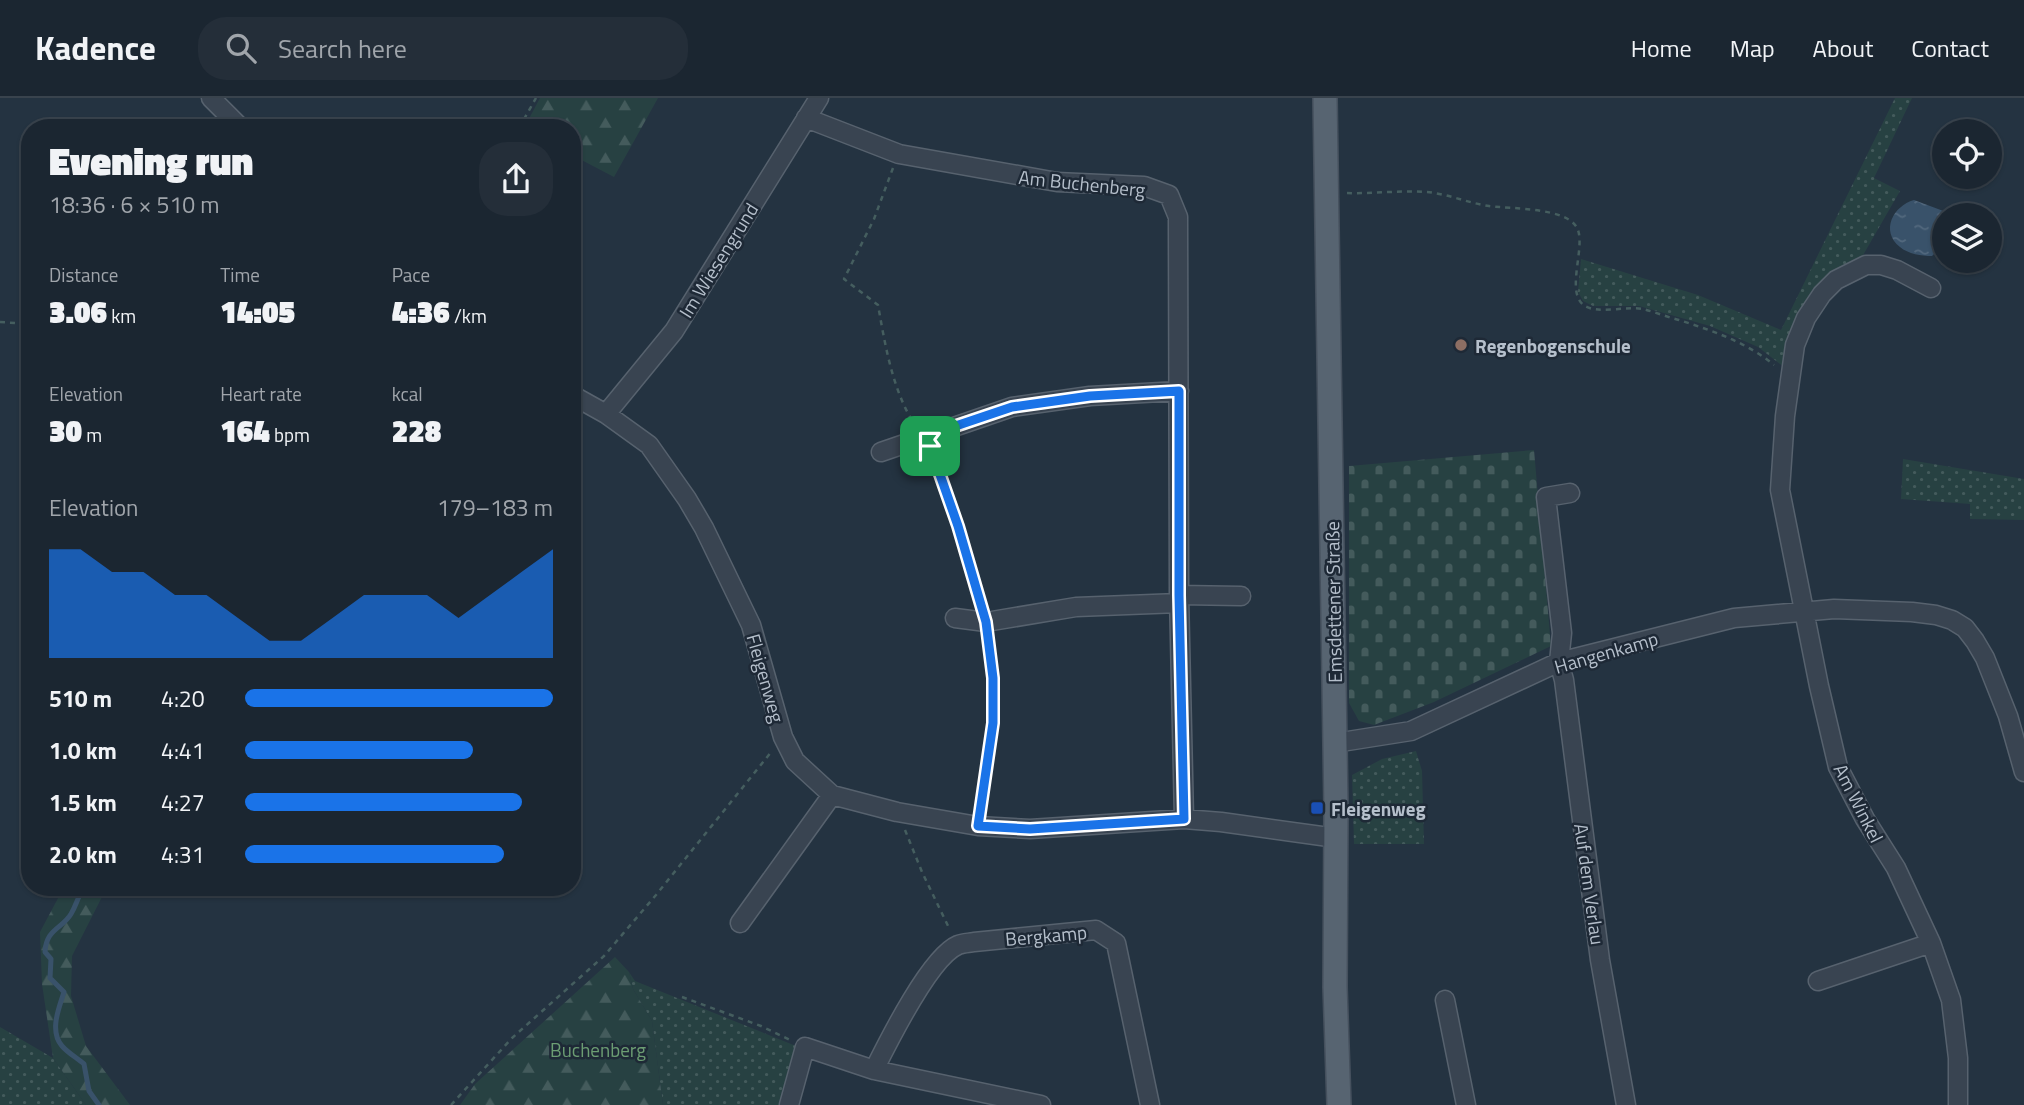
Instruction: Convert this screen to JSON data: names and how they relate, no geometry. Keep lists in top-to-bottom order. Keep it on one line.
{"streets":{"main road":["Emsdettener Straße"],"street":["Am Buchenberg","Im Wiesengrund","Hangenkamp","Fleigenweg","Am Winkel","Auf dem Verlau","Bergkamp"]},"crossings":[["Am Buchenberg","Im Wiesengrund"],["Am Buchenberg","Fleigenweg"],["Im Wiesengrund","Fleigenweg"],["Emsdettener Straße","Hangenkamp"],["Emsdettener Straße","Fleigenweg"],["Hangenkamp","Am Winkel"],["Hangenkamp","Auf dem Verlau"]],"parks":["Buchenberg"],"places":{"other":["Regenbogenschule"],"transit":["Fleigenweg"]},"page":{"header":"Kadence","search":"Search here","nav":["Home","Map","About","Contact"],"heading":["Evening run","18:36 · 6 × 510 m"],"stats":[["Distance","3.06 km"],["Time","14:05"],["Pace","4:36 /km"],["Elevation","30 m"],["Heart rate","164 bpm"],["kcal","228"]],"chart":["Elevation","179–183 m"],"list":[{"name":"510 m","note":"4:20"},{"name":"1.0 km","note":"4:41"},{"name":"1.5 km","note":"4:27"},{"name":"2.0 km","note":"4:31"}]}}
